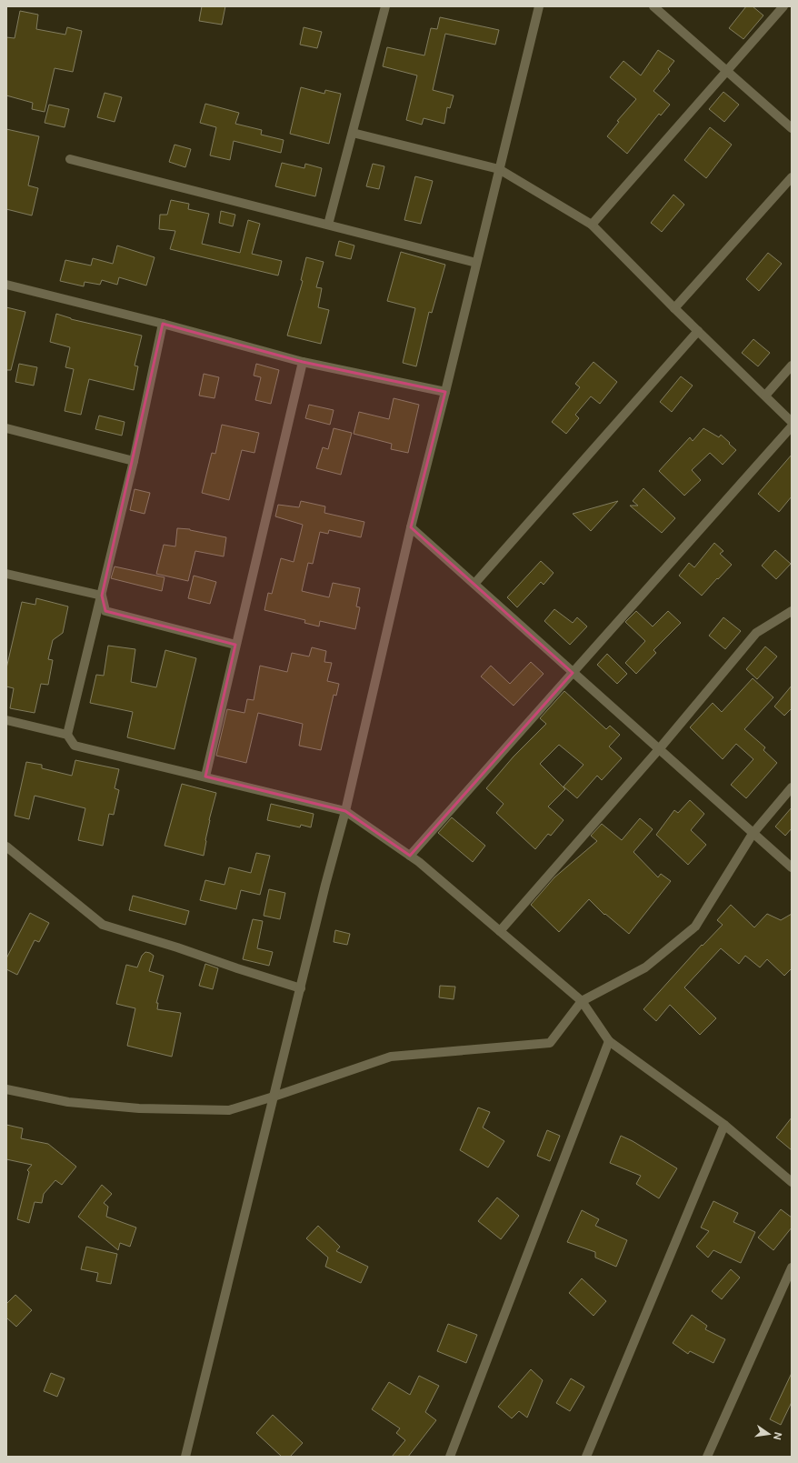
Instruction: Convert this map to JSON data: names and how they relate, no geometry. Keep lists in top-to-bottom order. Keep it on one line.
{"north":"right"}
